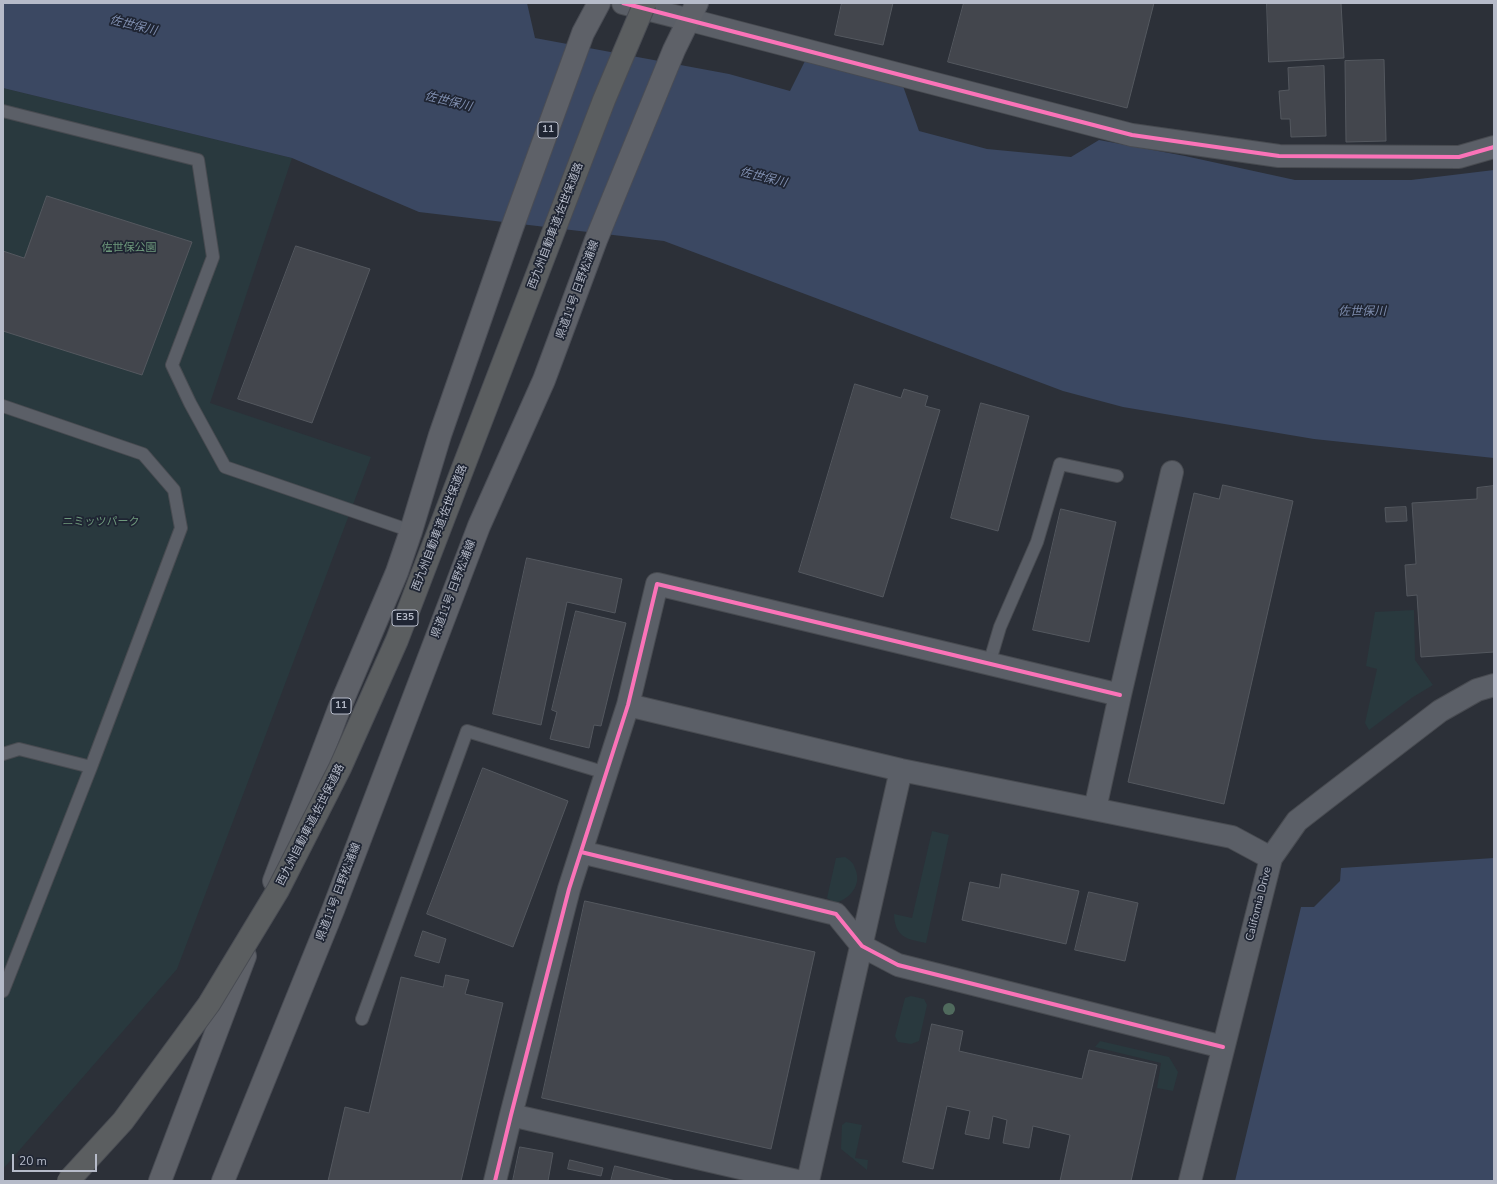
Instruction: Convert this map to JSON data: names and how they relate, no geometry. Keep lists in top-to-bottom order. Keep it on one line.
{"streets":{"highway":["西九州自動車道;佐世保道路","E35"],"main road":["11","県道11号 日野松浦線"],"street":["California Drive"]},"water":["佐世保川"],"parks":["佐世保公園","ニミッツパーク"],"scale_bar":"20 m"}
